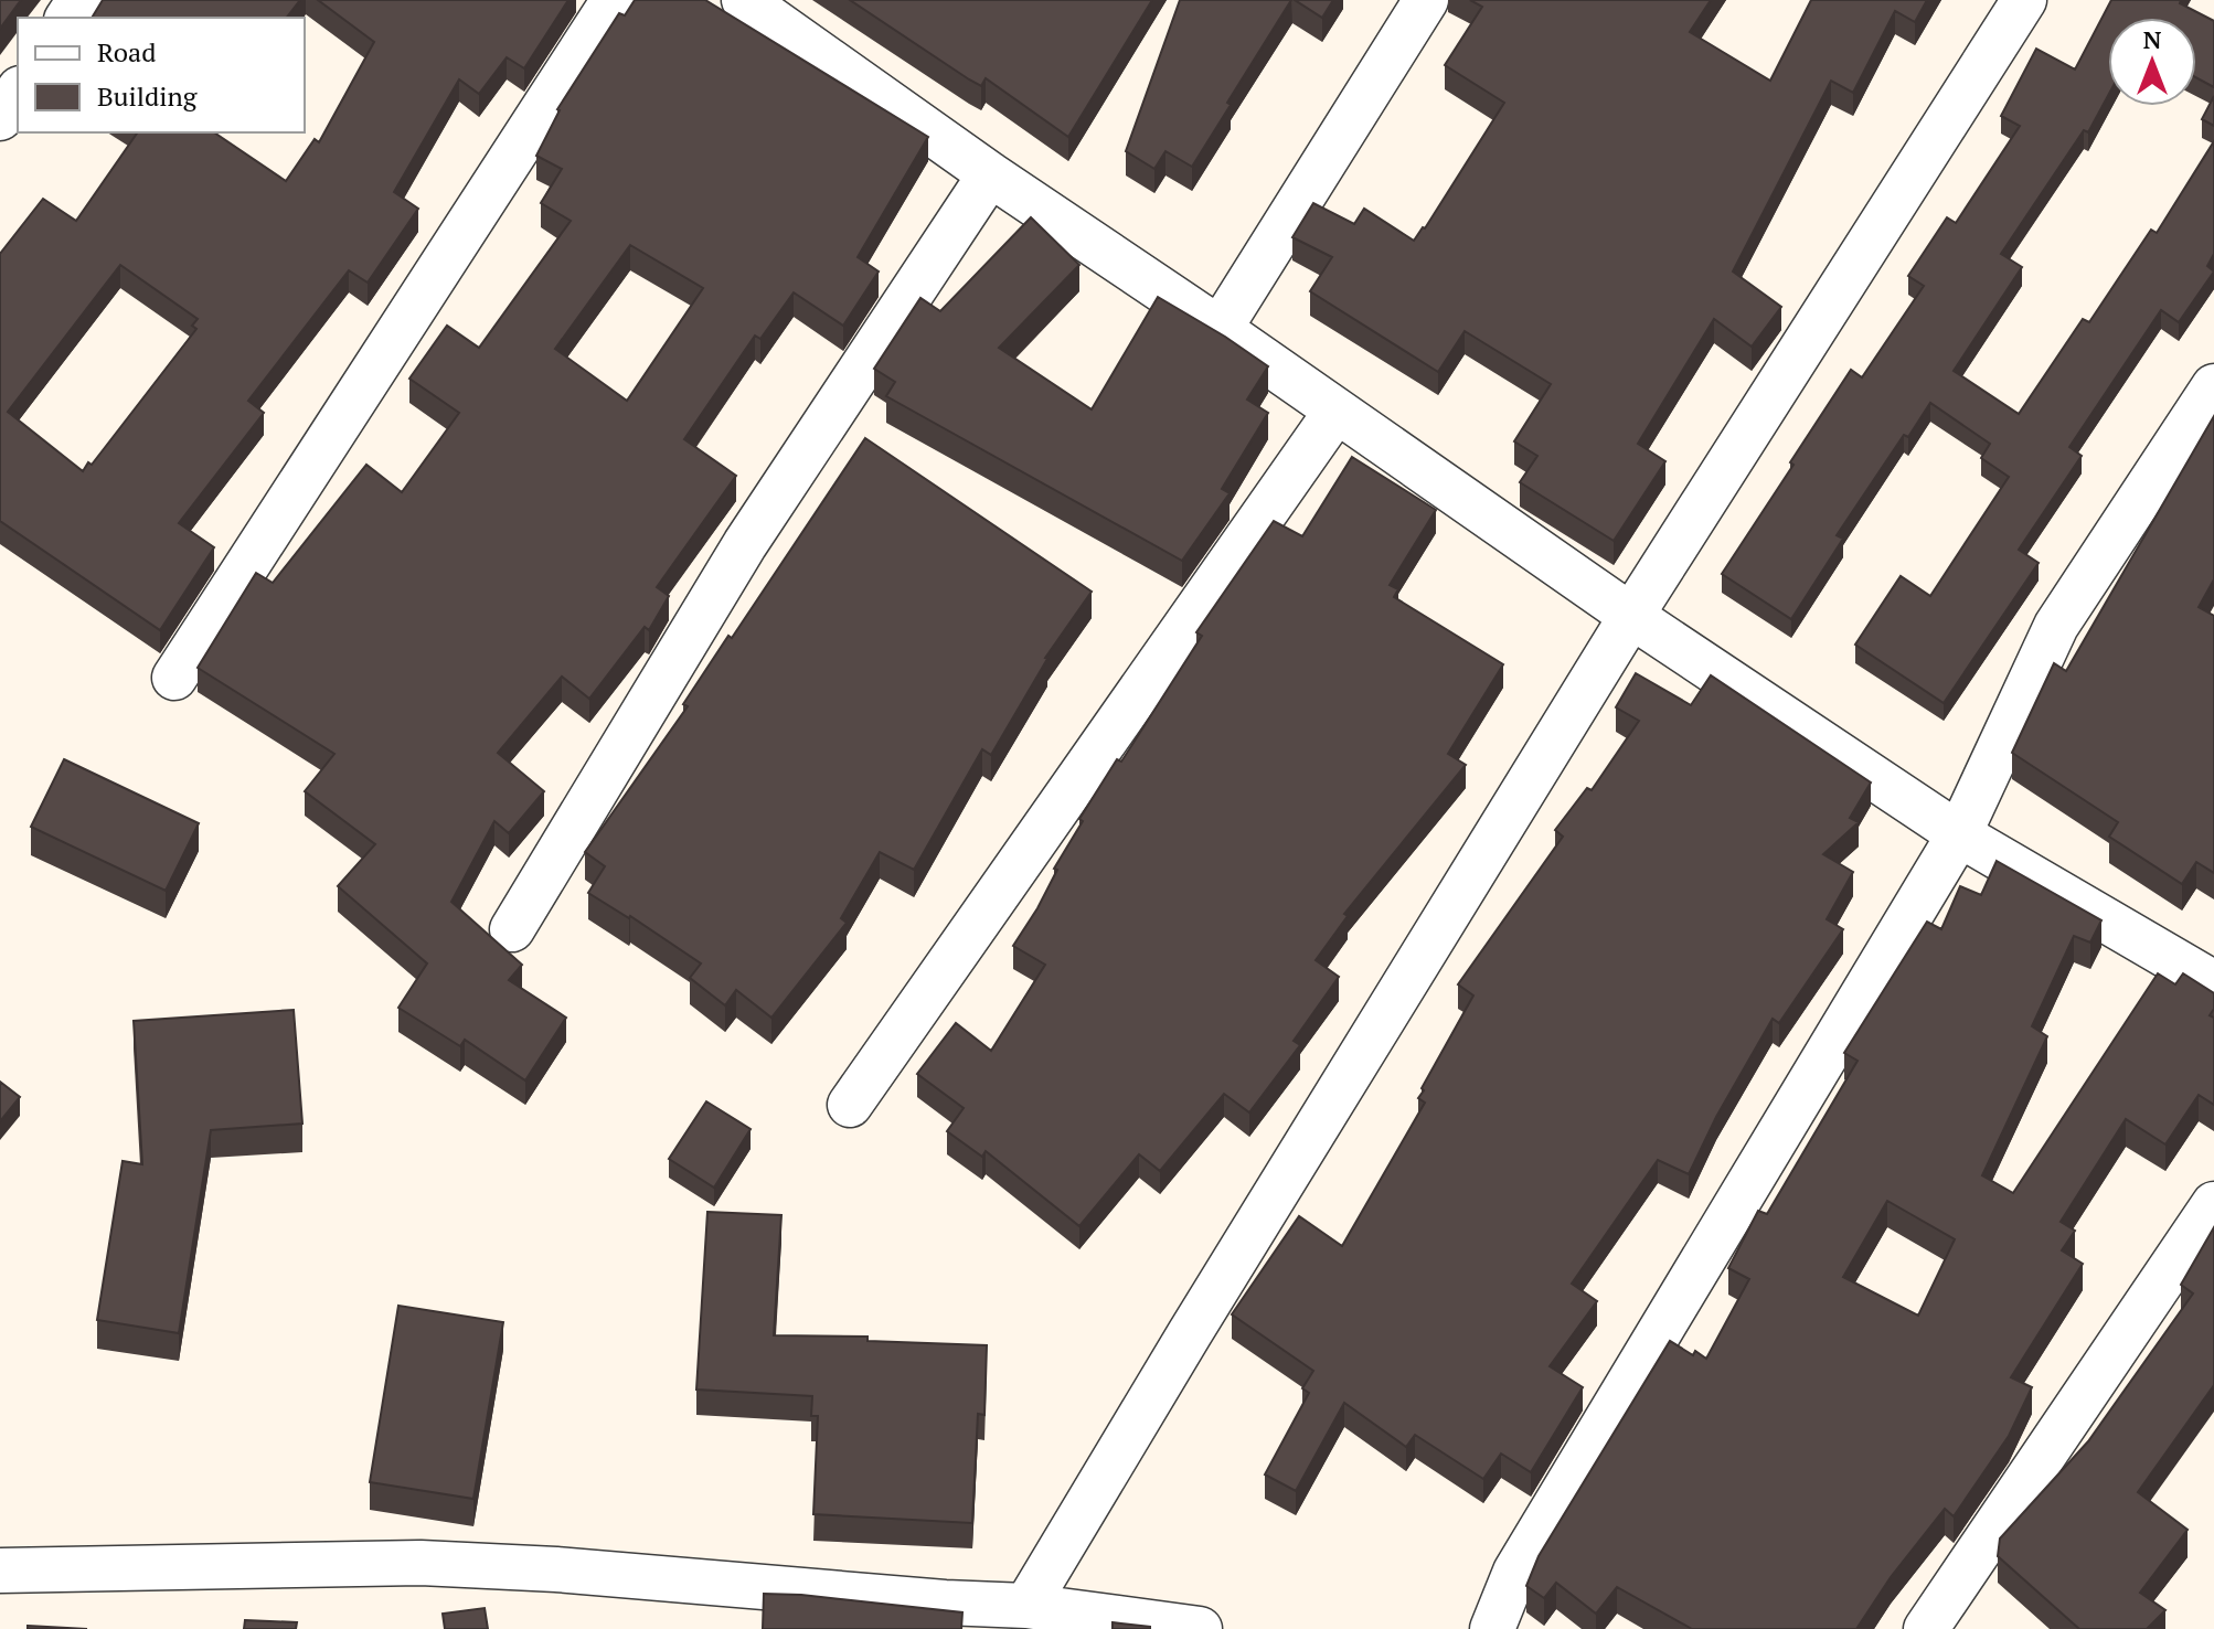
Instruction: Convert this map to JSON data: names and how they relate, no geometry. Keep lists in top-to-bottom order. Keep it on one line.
{"legend":["Road","Building"],"north":"top"}
